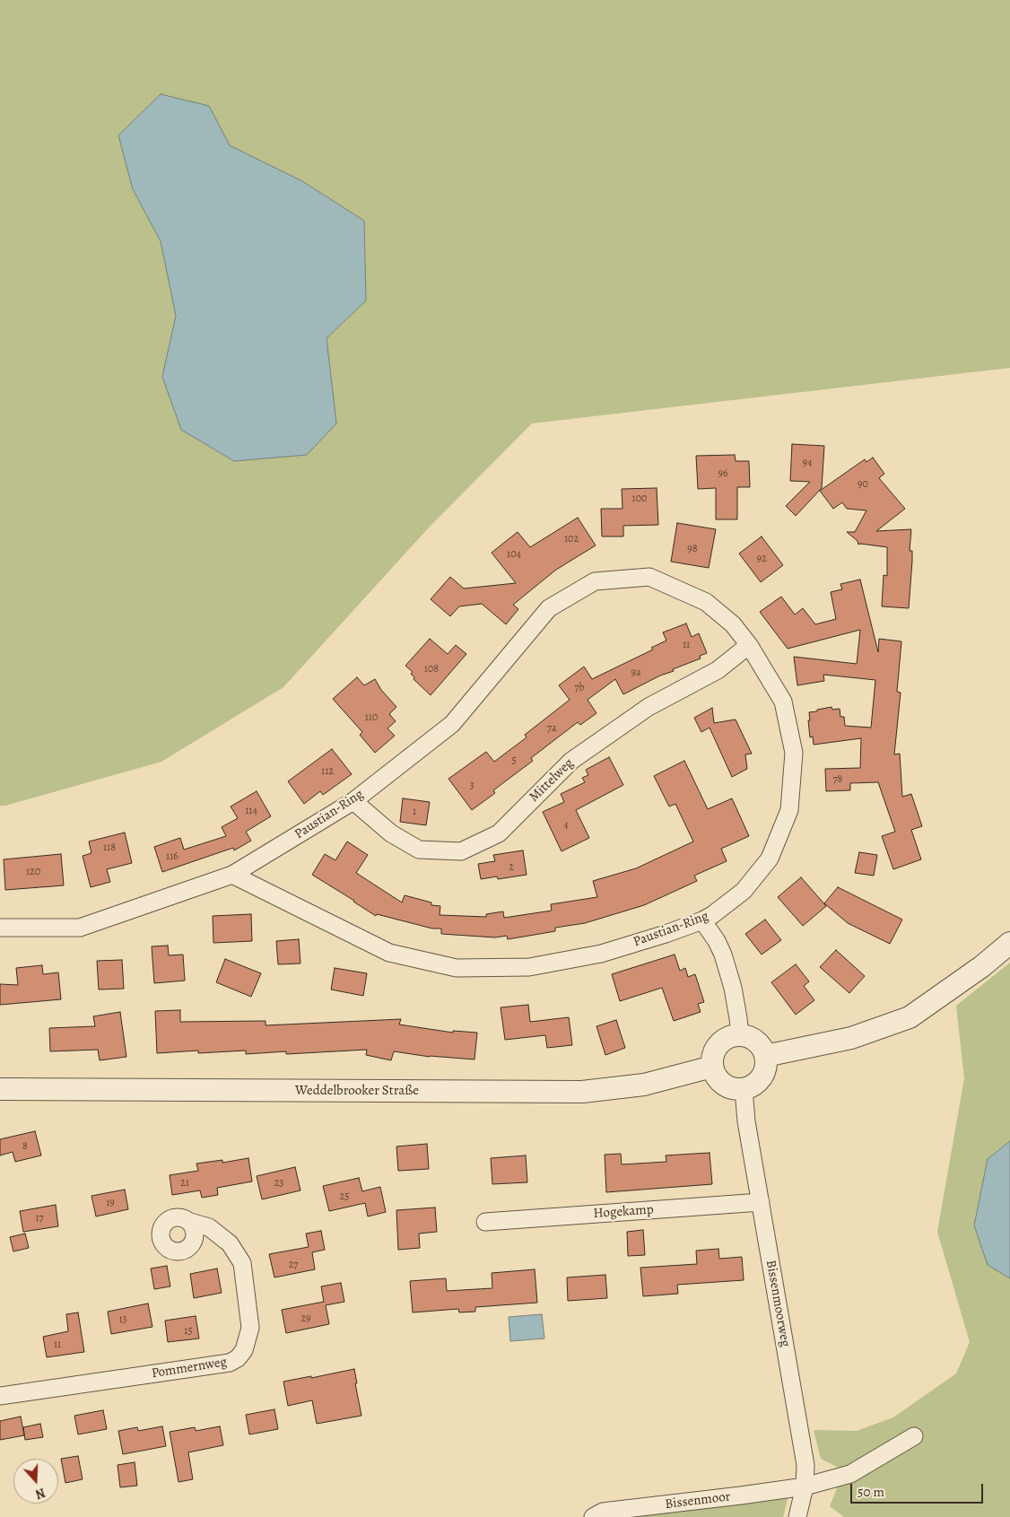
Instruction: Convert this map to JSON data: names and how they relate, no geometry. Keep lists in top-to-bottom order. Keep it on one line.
{"streets":{"street":["Mittelweg","Paustian-Ring","Weddelbrooker Straße","Hogekamp","Bissenmoorweg","Pommernweg","Bissenmoor"]},"crossings":[["Mittelweg","Paustian-Ring"],["Weddelbrooker Straße","Bissenmoorweg"],["Hogekamp","Bissenmoorweg"],["Bissenmoorweg","Bissenmoor"]],"house_numbers":["94","96","90","100","102","98","104","92","11","108","9a","7b","110","7a","5","112","78","3","114","1","4","118","116","2","120","8","21","23","25","19","17","27","29","13","15","11"],"scale_bar":"50 m","north":"bottom"}
